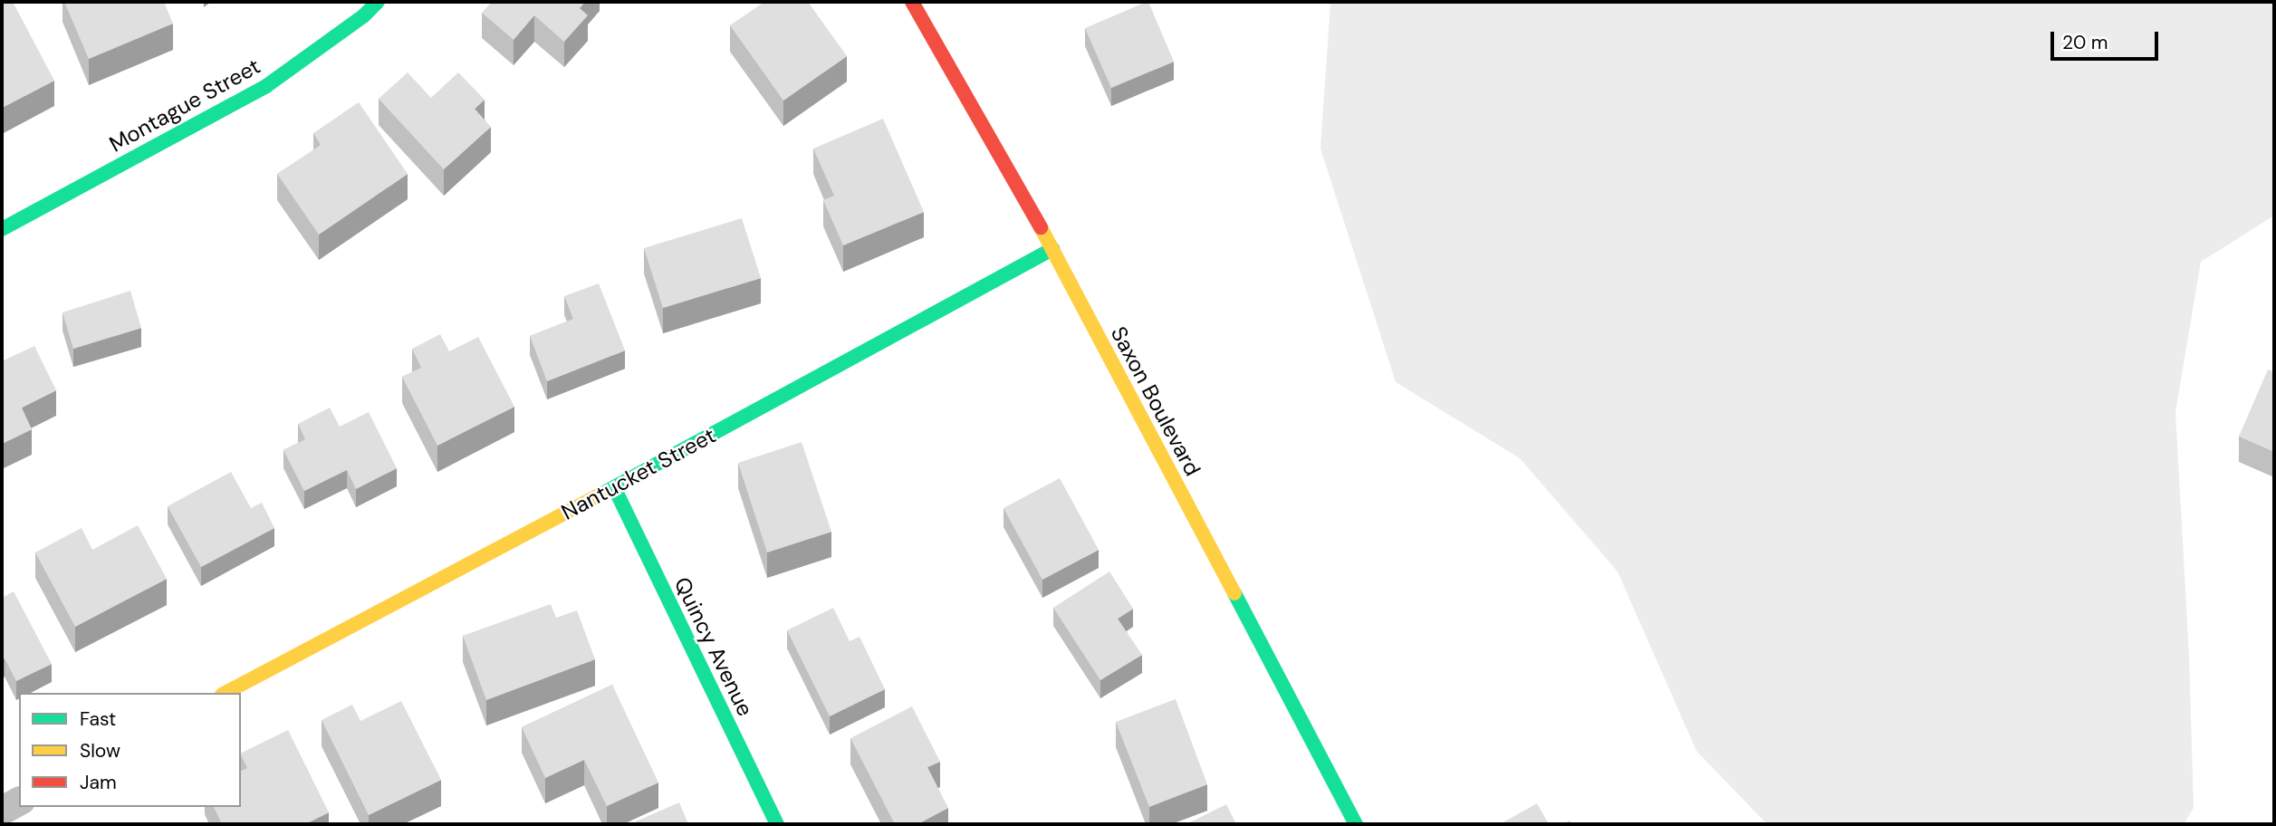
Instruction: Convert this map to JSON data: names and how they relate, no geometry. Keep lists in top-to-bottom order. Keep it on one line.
{"streets":{"street":["Montague Street","Saxon Boulevard","Nantucket Street","Quincy Avenue"]},"crossings":[["Saxon Boulevard","Nantucket Street"],["Nantucket Street","Quincy Avenue"]],"legend":["Fast","Slow","Jam"],"scale_bar":"20 m"}
